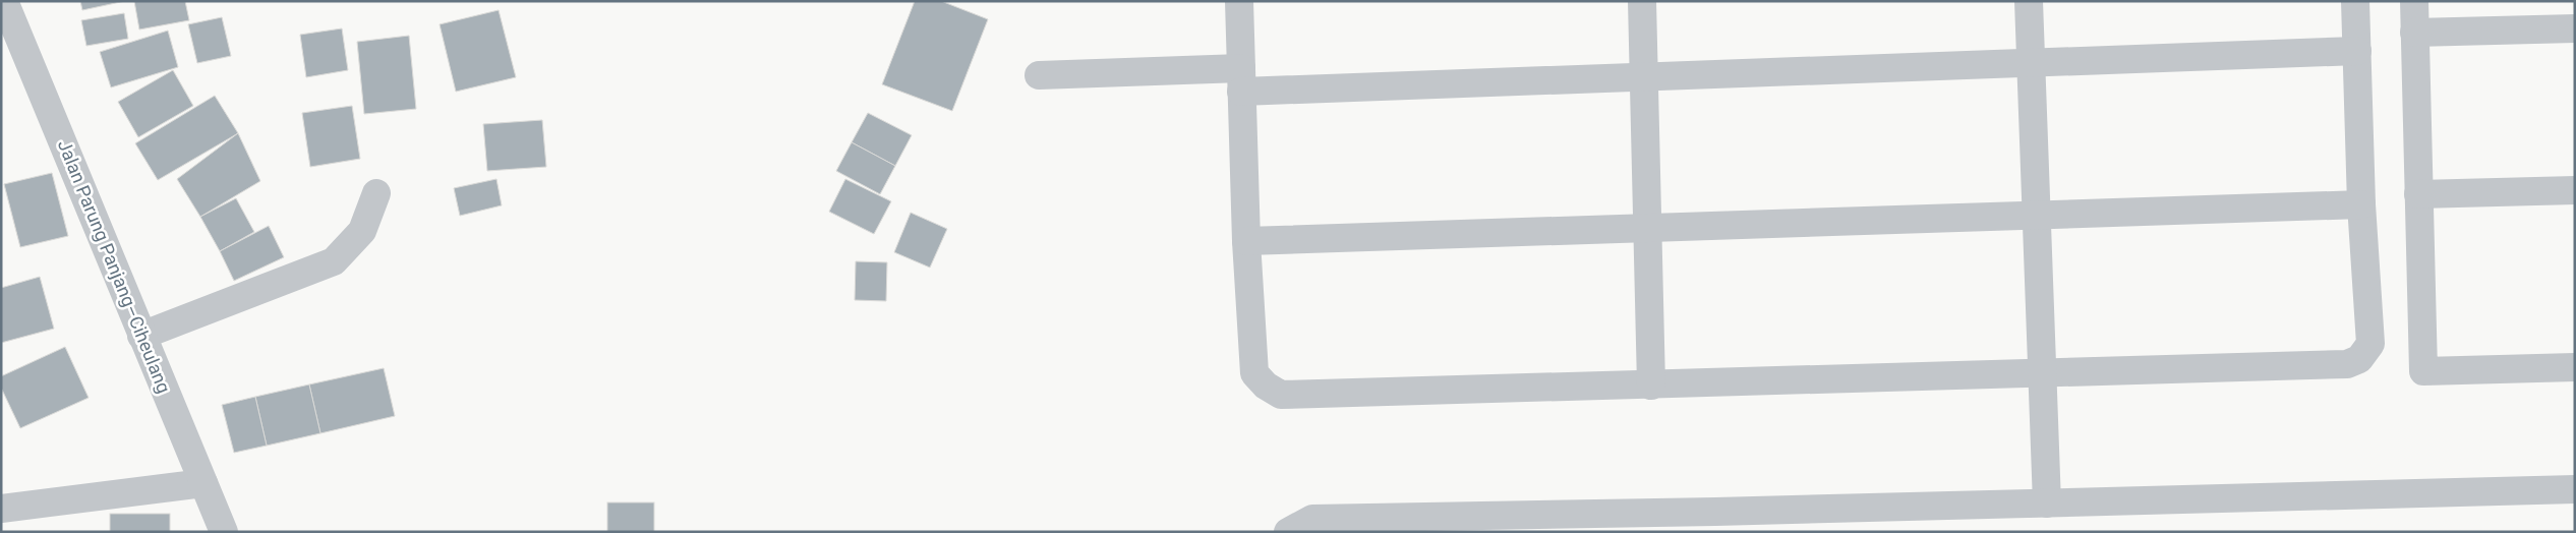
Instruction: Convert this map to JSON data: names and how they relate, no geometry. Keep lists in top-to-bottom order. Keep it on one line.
{"streets":{"street":["Jalan Parung Panjang–Ciheulang"]}}
